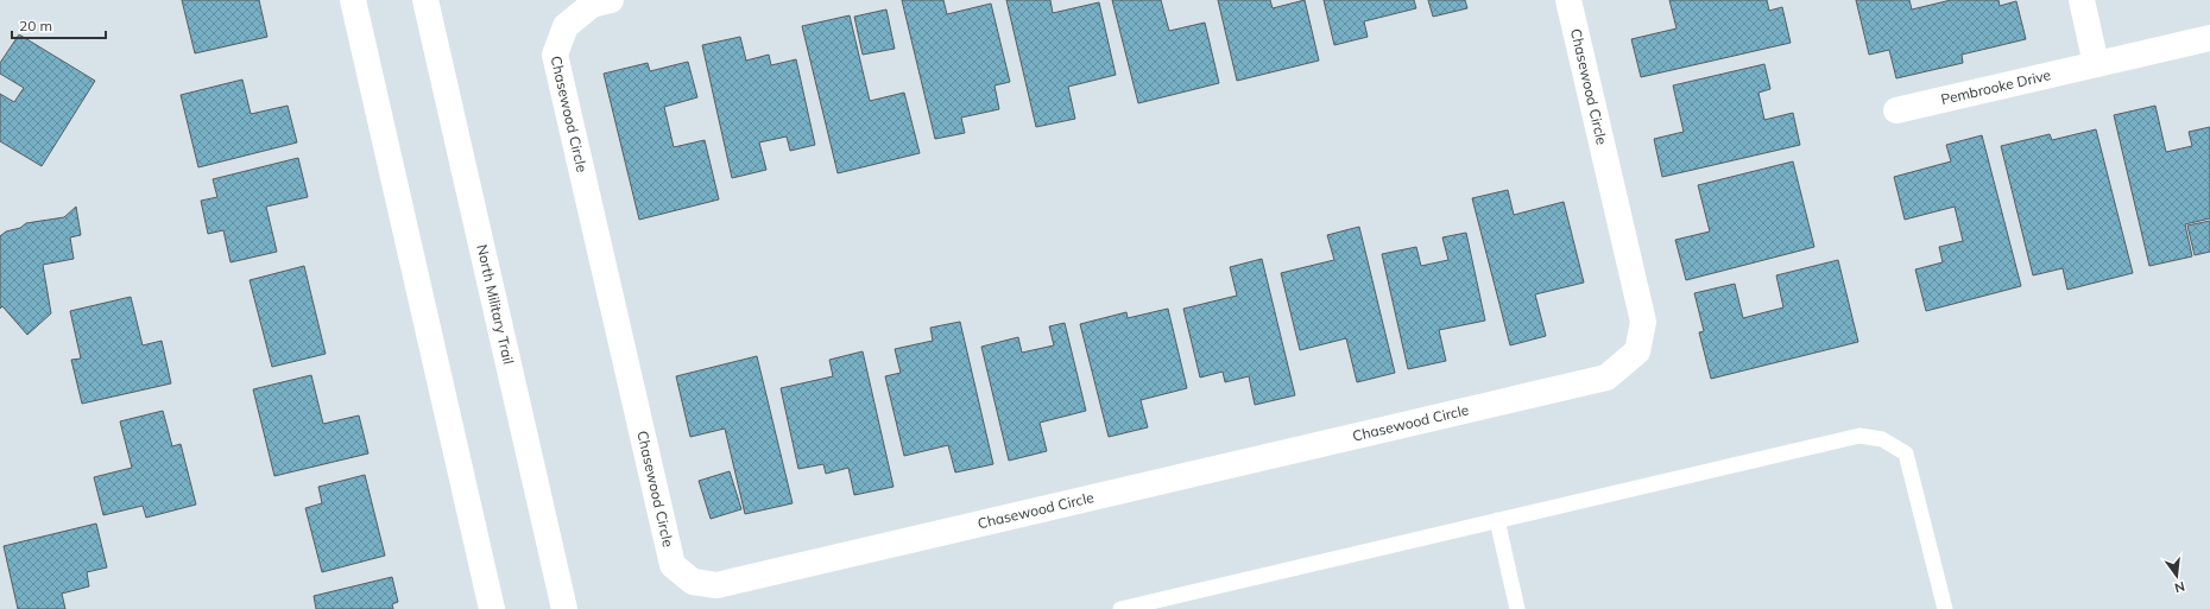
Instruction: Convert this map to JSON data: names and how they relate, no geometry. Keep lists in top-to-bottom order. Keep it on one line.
{"streets":{"street":["Chasewood Circle","Pembrooke Drive","North Military Trail"]},"scale_bar":"20 m","north":"bottom"}
